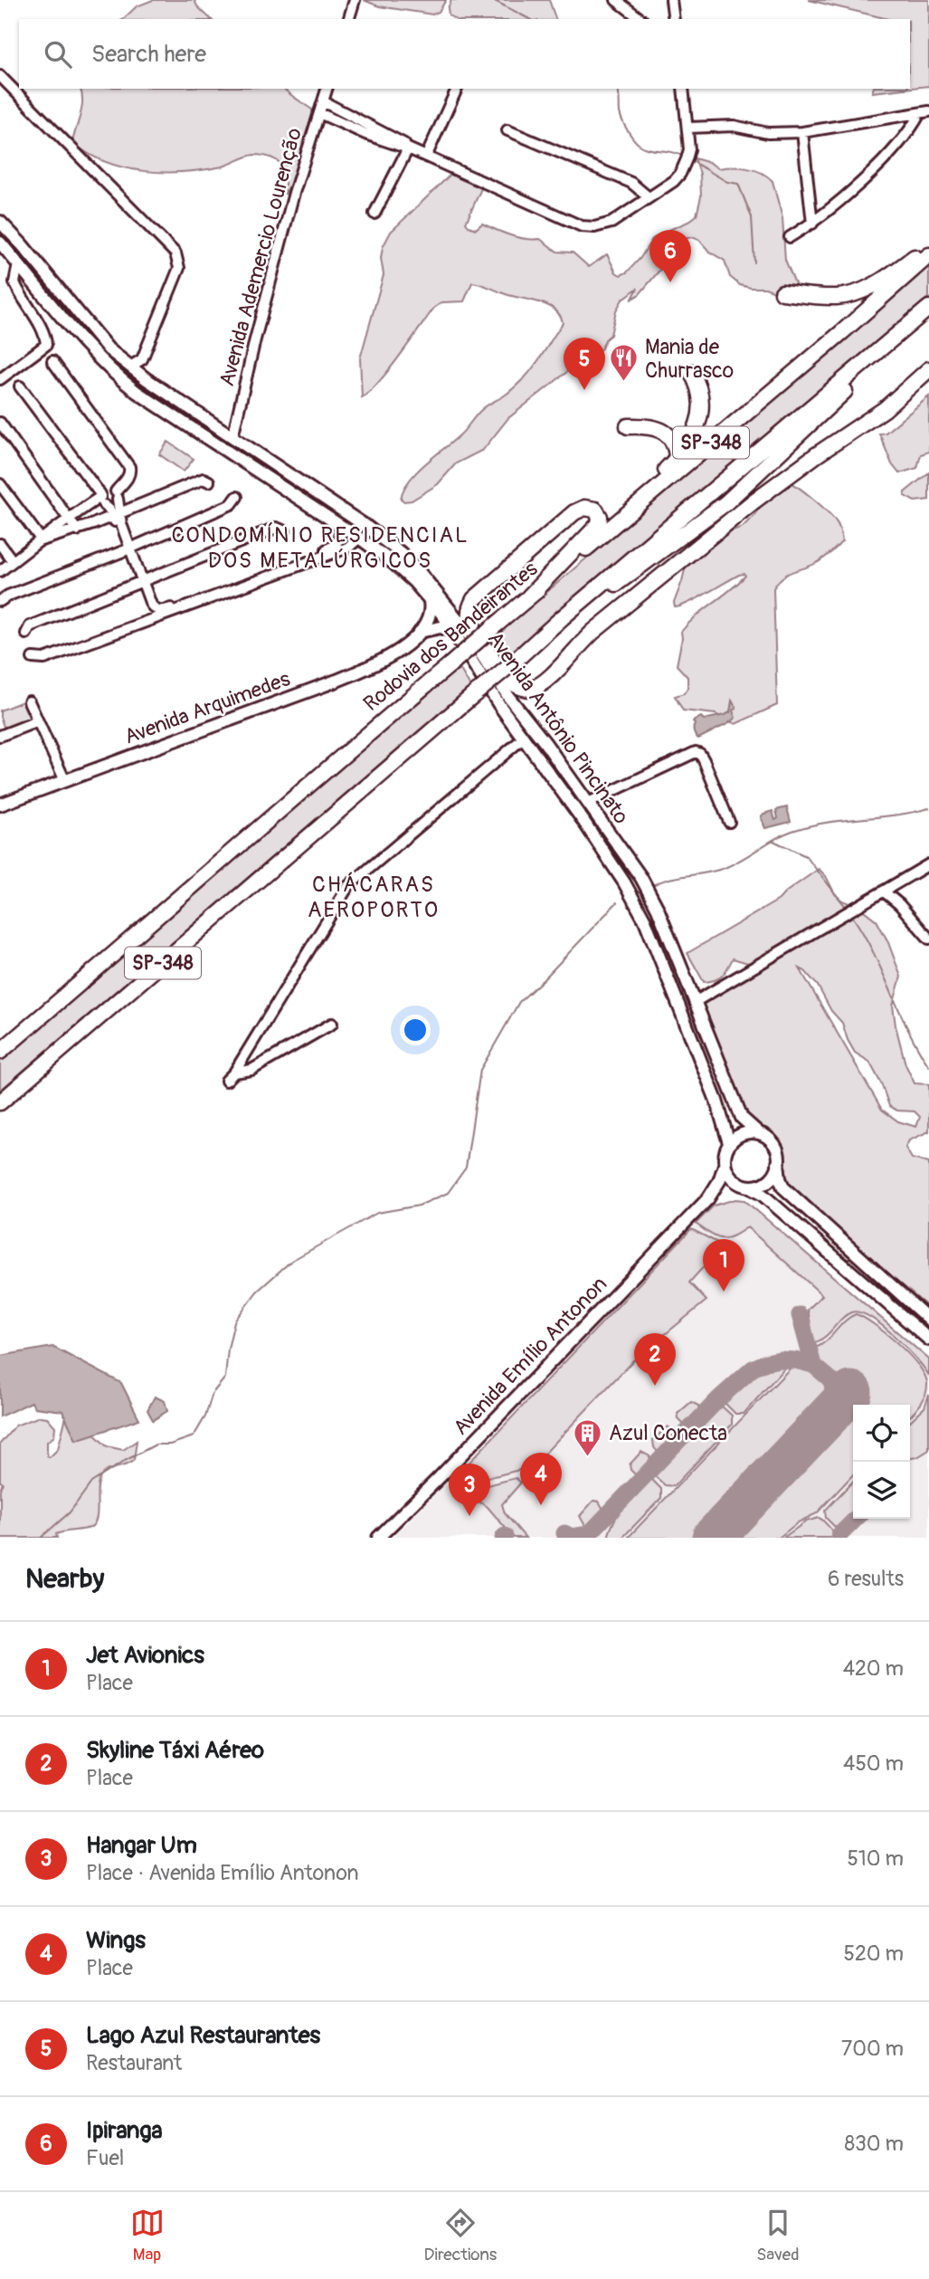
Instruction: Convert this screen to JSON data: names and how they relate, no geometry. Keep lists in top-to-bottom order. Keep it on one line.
{"streets":{"highway":["SP-348","Rodovia dos Bandeirantes"],"main road":["Avenida Arquimedes","Avenida Antônio Pincinato","Avenida Emílio Antonon"],"street":["Avenida Ademercio Lourenção"]},"crossings":[["Avenida Ademercio Lourenção","Avenida Antônio Pincinato"],["Avenida Arquimedes","Avenida Antônio Pincinato"],["Avenida Antônio Pincinato","Avenida Emílio Antonon"]],"districts":["CONDOMÍNIO RESIDENCIAL DOS METALÚRGICOS","CHÁCARAS AEROPORTO"],"places":{"restaurant":["Mania de Churrasco"],"building":["Azul Conecta"]},"page":{"search":"Search here","pins":["6","5","1","2","4","3"],"heading":["Nearby","6 results"],"list":[{"mark":"1","name":"Jet Avionics","note":"Place","value":"420 m"},{"mark":"2","name":"Skyline Táxi Aéreo","note":"Place","value":"450 m"},{"mark":"3","name":"Hangar Um","note":"Place · Avenida Emílio Antonon","value":"510 m"},{"mark":"4","name":"Wings","note":"Place","value":"520 m"},{"mark":"5","name":"Lago Azul Restaurantes","note":"Restaurant","value":"700 m"},{"mark":"6","name":"Ipiranga","note":"Fuel","value":"830 m"}],"nav":["Map","Directions","Saved"]}}
